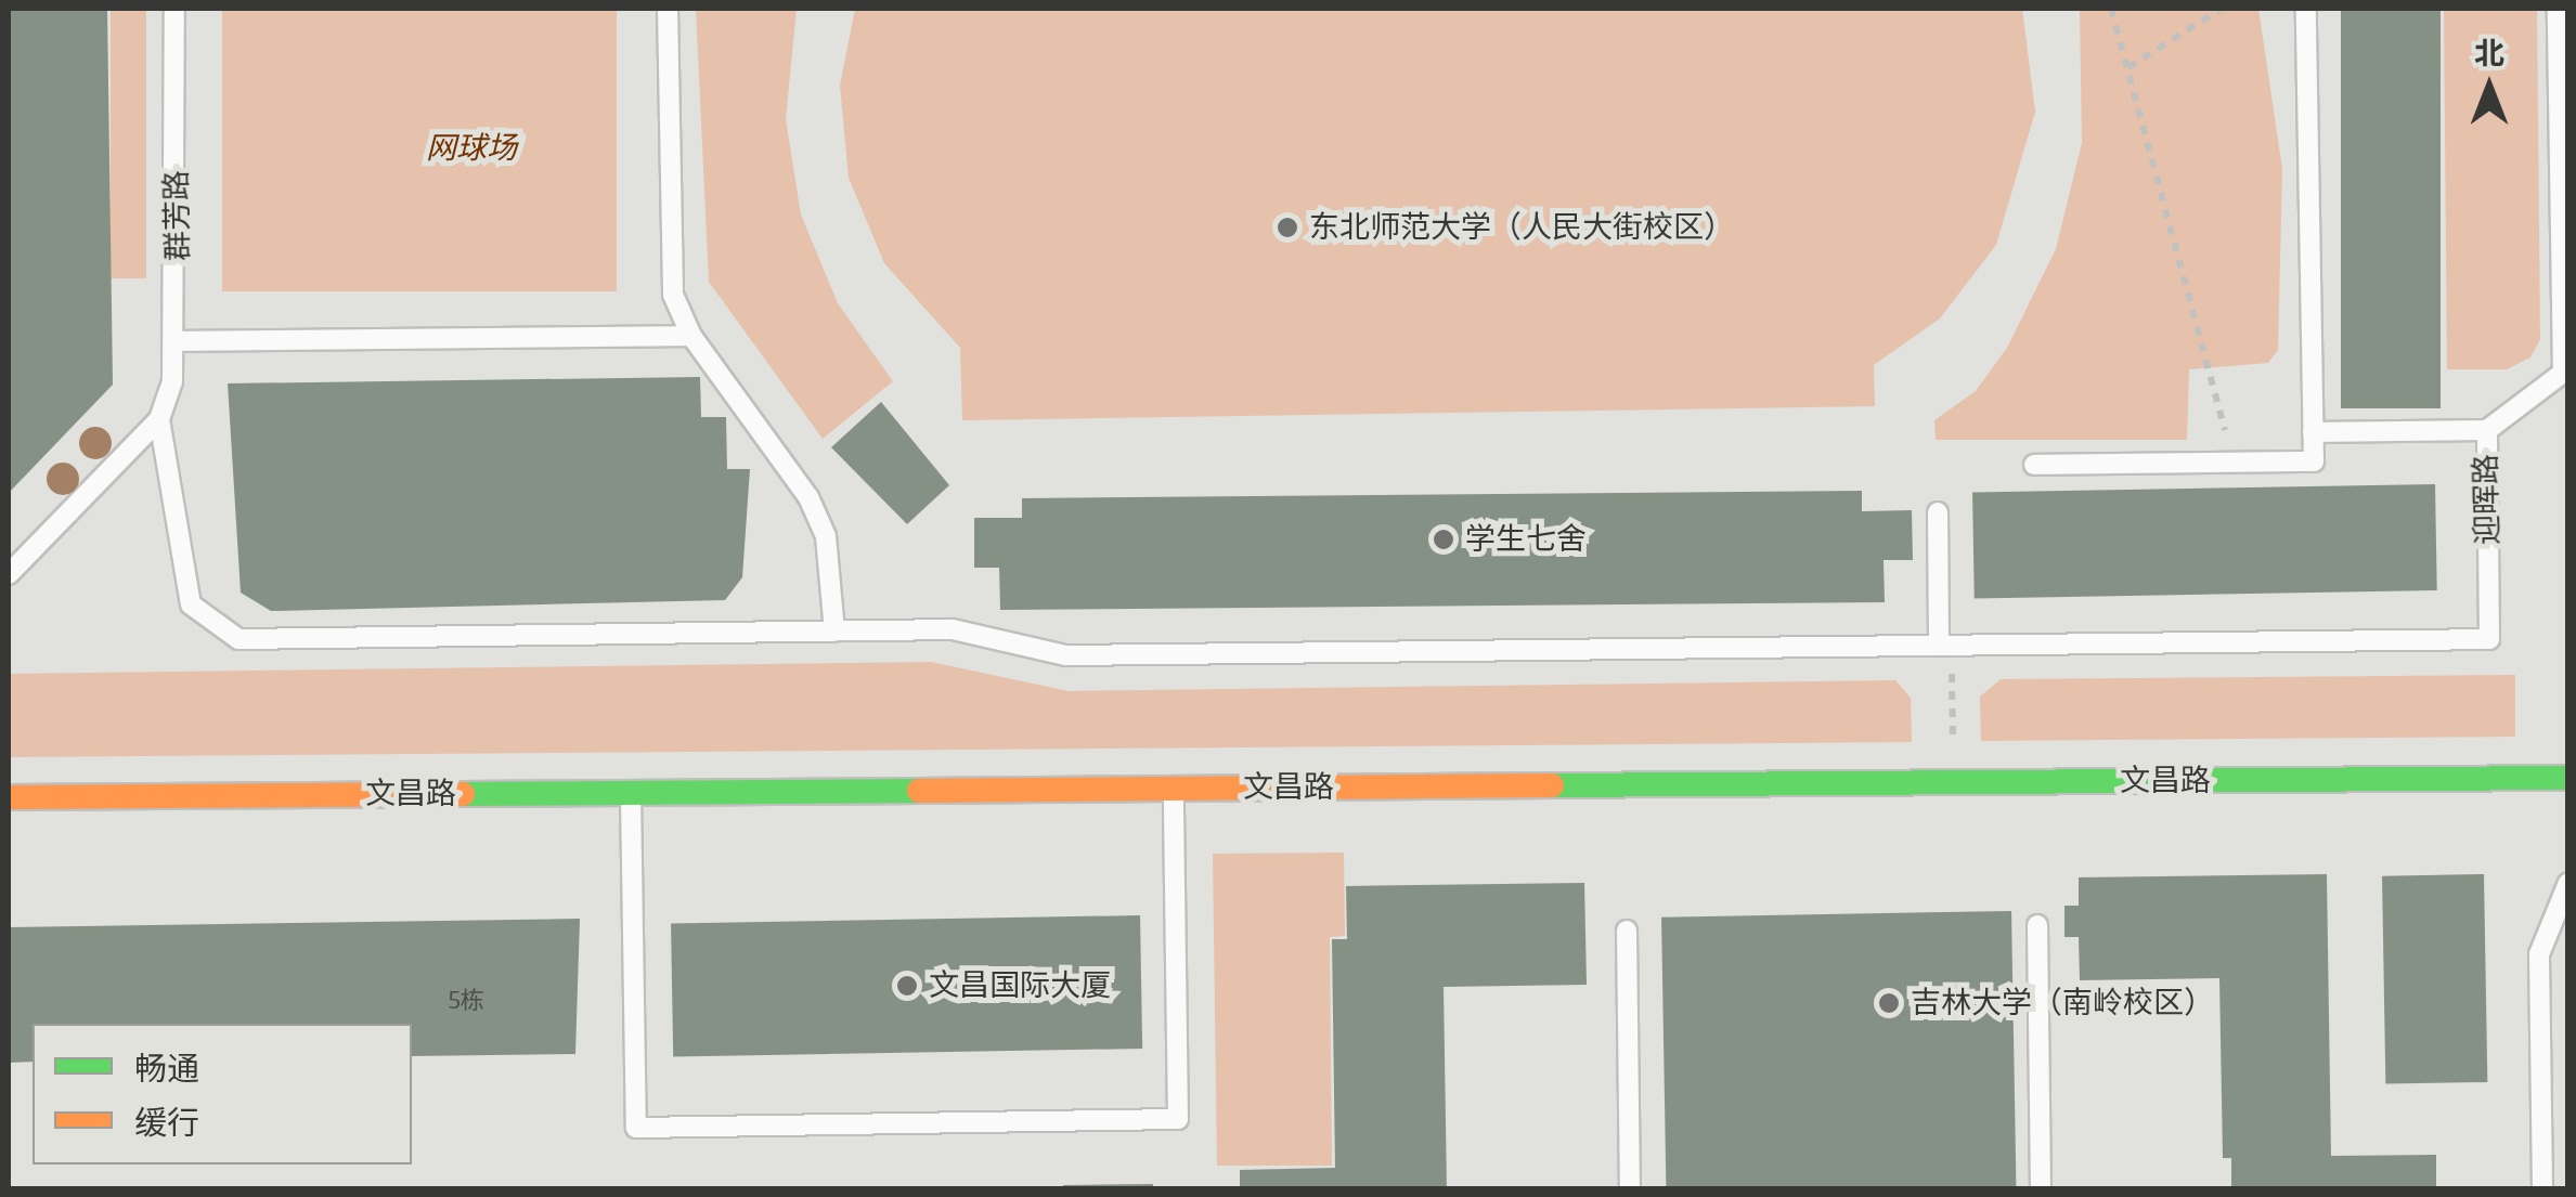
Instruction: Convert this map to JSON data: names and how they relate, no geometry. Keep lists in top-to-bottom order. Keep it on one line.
{"streets":{"street":["文昌路"],"lane":["群芳路","迎晖路"]},"parks":["网球场"],"places":["东北师范大学（人民大街校区）","学生七舍","文昌国际大厦","吉林大学（南岭校区）"],"house_numbers":["5栋"],"legend":["畅通","缓行"],"north":"top"}
